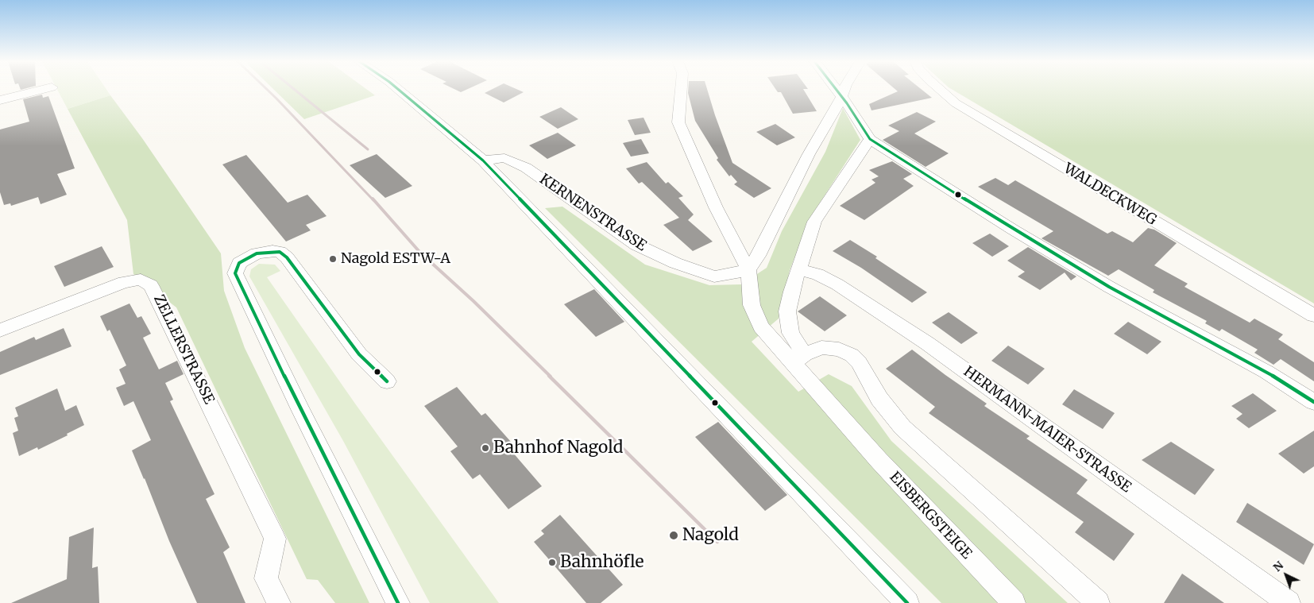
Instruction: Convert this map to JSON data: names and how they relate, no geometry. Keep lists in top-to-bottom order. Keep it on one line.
{"streets":{"street":["WALDECKWEG","KERNENSTRASSE","ZELLERSTRASSE","HERMANN-MAIER-STRASSE","EISBERGSTEIGE"]},"crossings":[["KERNENSTRASSE","EISBERGSTEIGE"],["HERMANN-MAIER-STRASSE","EISBERGSTEIGE"]],"places":["Nagold ESTW-A","Bahnhof Nagold","Nagold","Bahnhöfle"],"north":"top left"}
